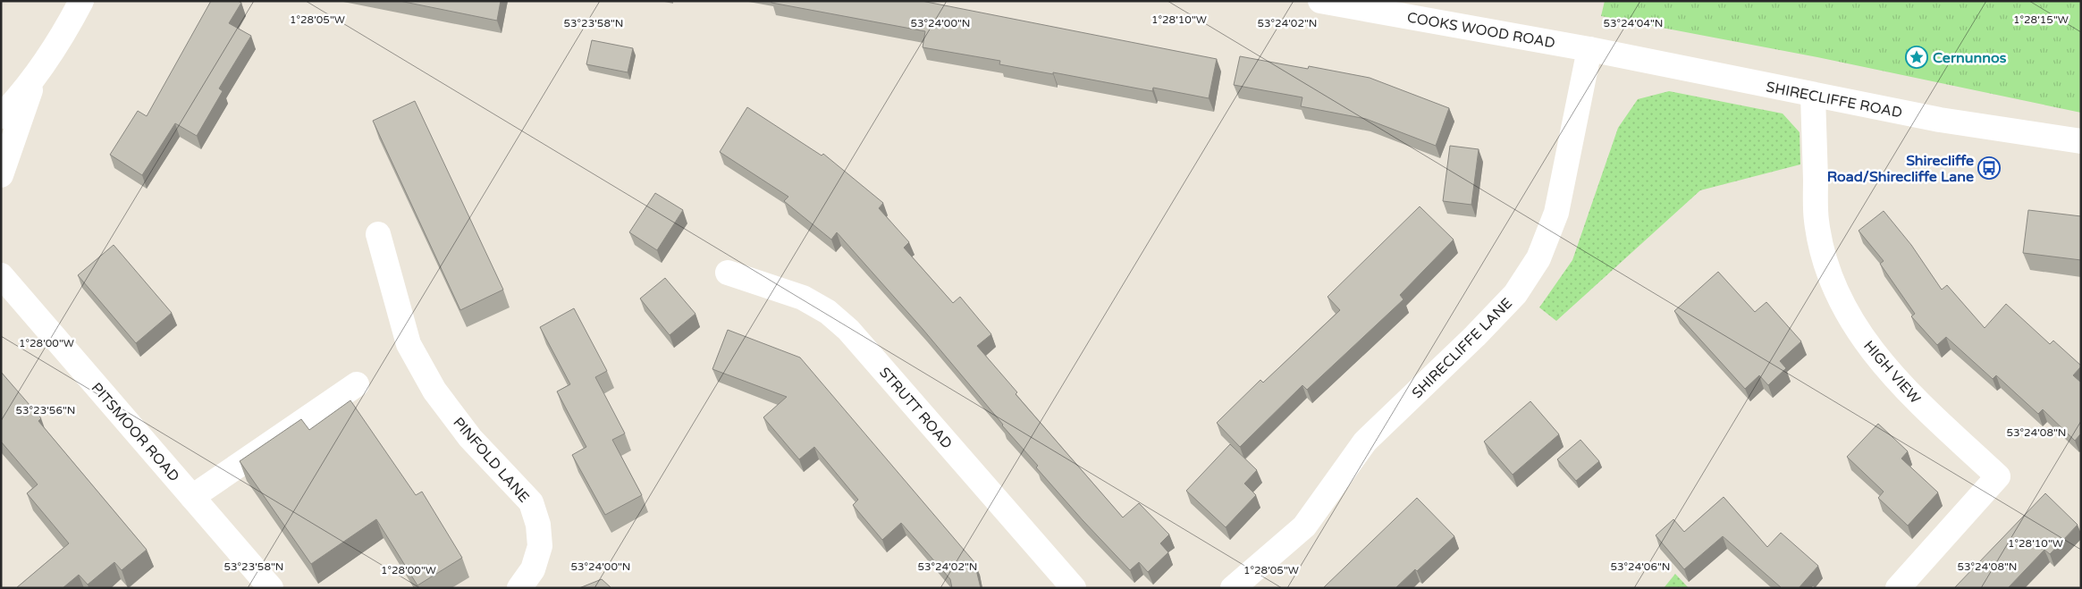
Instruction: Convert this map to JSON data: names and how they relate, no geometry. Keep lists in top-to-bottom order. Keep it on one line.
{"streets":{"street":["COOKS WOOD ROAD","SHIRECLIFFE ROAD","SHIRECLIFFE LANE","HIGH VIEW","STRUTT ROAD","PITSMOOR ROAD","PINFOLD LANE"]},"crossings":[["COOKS WOOD ROAD","SHIRECLIFFE ROAD"],["COOKS WOOD ROAD","SHIRECLIFFE LANE"],["SHIRECLIFFE ROAD","SHIRECLIFFE LANE"],["SHIRECLIFFE ROAD","HIGH VIEW"]],"places":{"place":["Cernunnos"],"bus stop":["Shirecliffe Road/Shirecliffe Lane"]},"coordinates":["1°28'15\"W","1°28'05\"W","1°28'10\"W","53°24'00\"N","53°24'04\"N","53°23'58\"N","53°24'02\"N","1°28'00\"W","53°23'56\"N","53°24'08\"N","53°24'06\"N"]}
